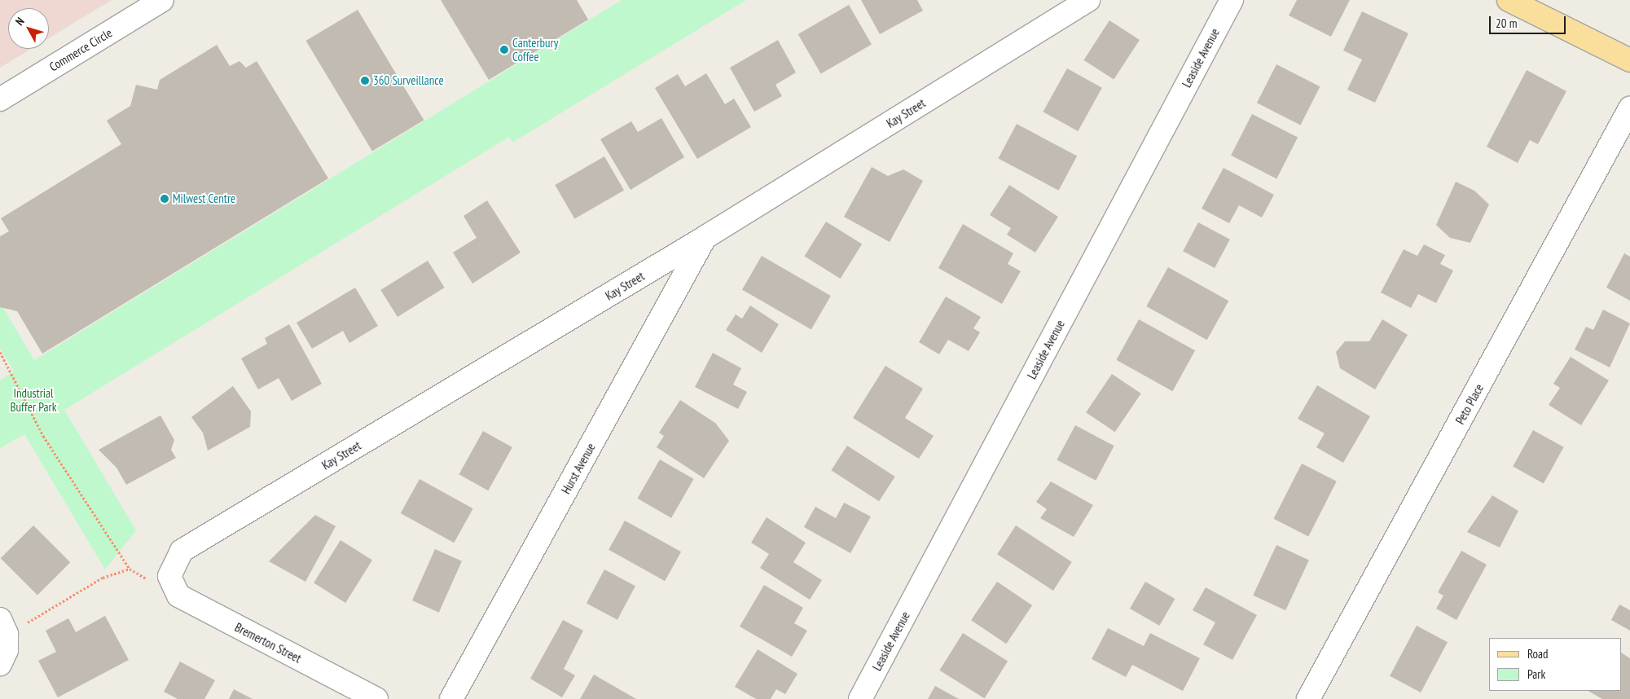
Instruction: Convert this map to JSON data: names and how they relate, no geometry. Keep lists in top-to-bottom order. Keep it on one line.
{"streets":{"street":["Commerce Circle","Leaside Avenue","Kay Street","Peto Place","Hurst Avenue","Bremerton Street"]},"crossings":[["Kay Street","Hurst Avenue"],["Kay Street","Bremerton Street"]],"parks":["Industrial Buffer Park"],"places":["Canterbury Coffee","360 Surveillance","Milwest Centre"],"legend":["Road","Park"],"scale_bar":"20 m","north":"top left"}
